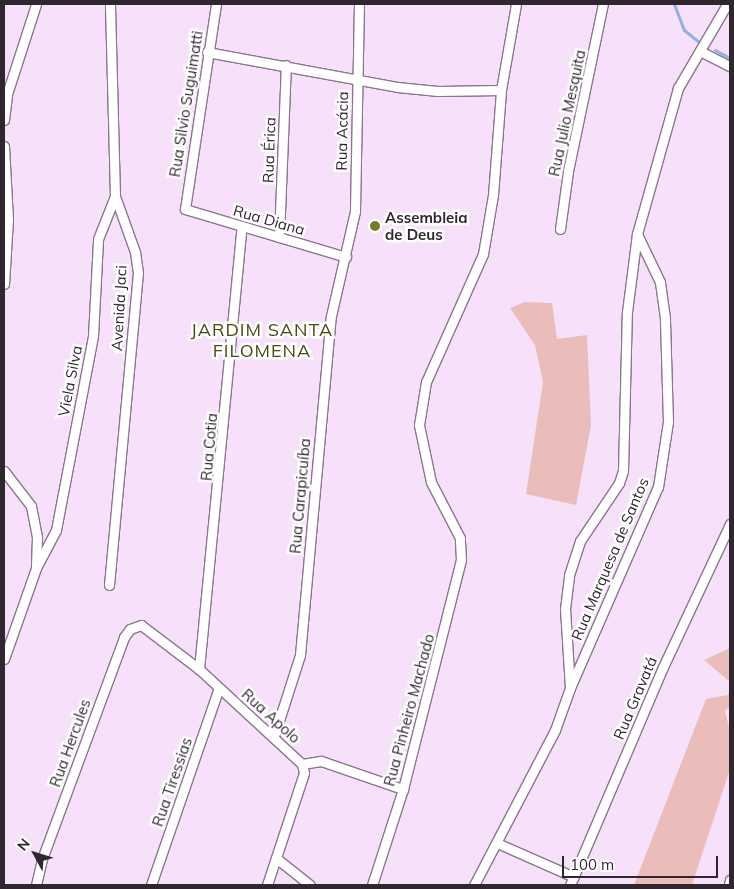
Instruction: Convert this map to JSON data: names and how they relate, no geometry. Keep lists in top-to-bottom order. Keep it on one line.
{"streets":{"street":["Rua Silvio Suguimatti","Rua Julio Mesquita","Rua Acácia","Rua Érica","Rua Diana","Avenida Jaci","Viela Silva","Rua Cotia","Rua Carapicuíba","Rua Marquesa de Santos","Rua Gravatá","Rua Pinheiro Machado","Rua Apolo","Rua Hercules","Rua Tiressias"]},"crossings":[["Rua Silvio Suguimatti","Rua Diana"],["Rua Acácia","Rua Diana"],["Rua Acácia","Rua Carapicuíba"],["Rua Érica","Rua Diana"],["Rua Diana","Rua Cotia"],["Rua Diana","Rua Carapicuíba"],["Avenida Jaci","Viela Silva"],["Rua Cotia","Rua Apolo"],["Rua Carapicuíba","Rua Apolo"],["Rua Apolo","Rua Hercules"],["Rua Apolo","Rua Tiressias"]],"districts":["JARDIM SANTA FILOMENA"],"places":["Assembleia de Deus"],"scale_bar":"100 m","north":"top left"}
